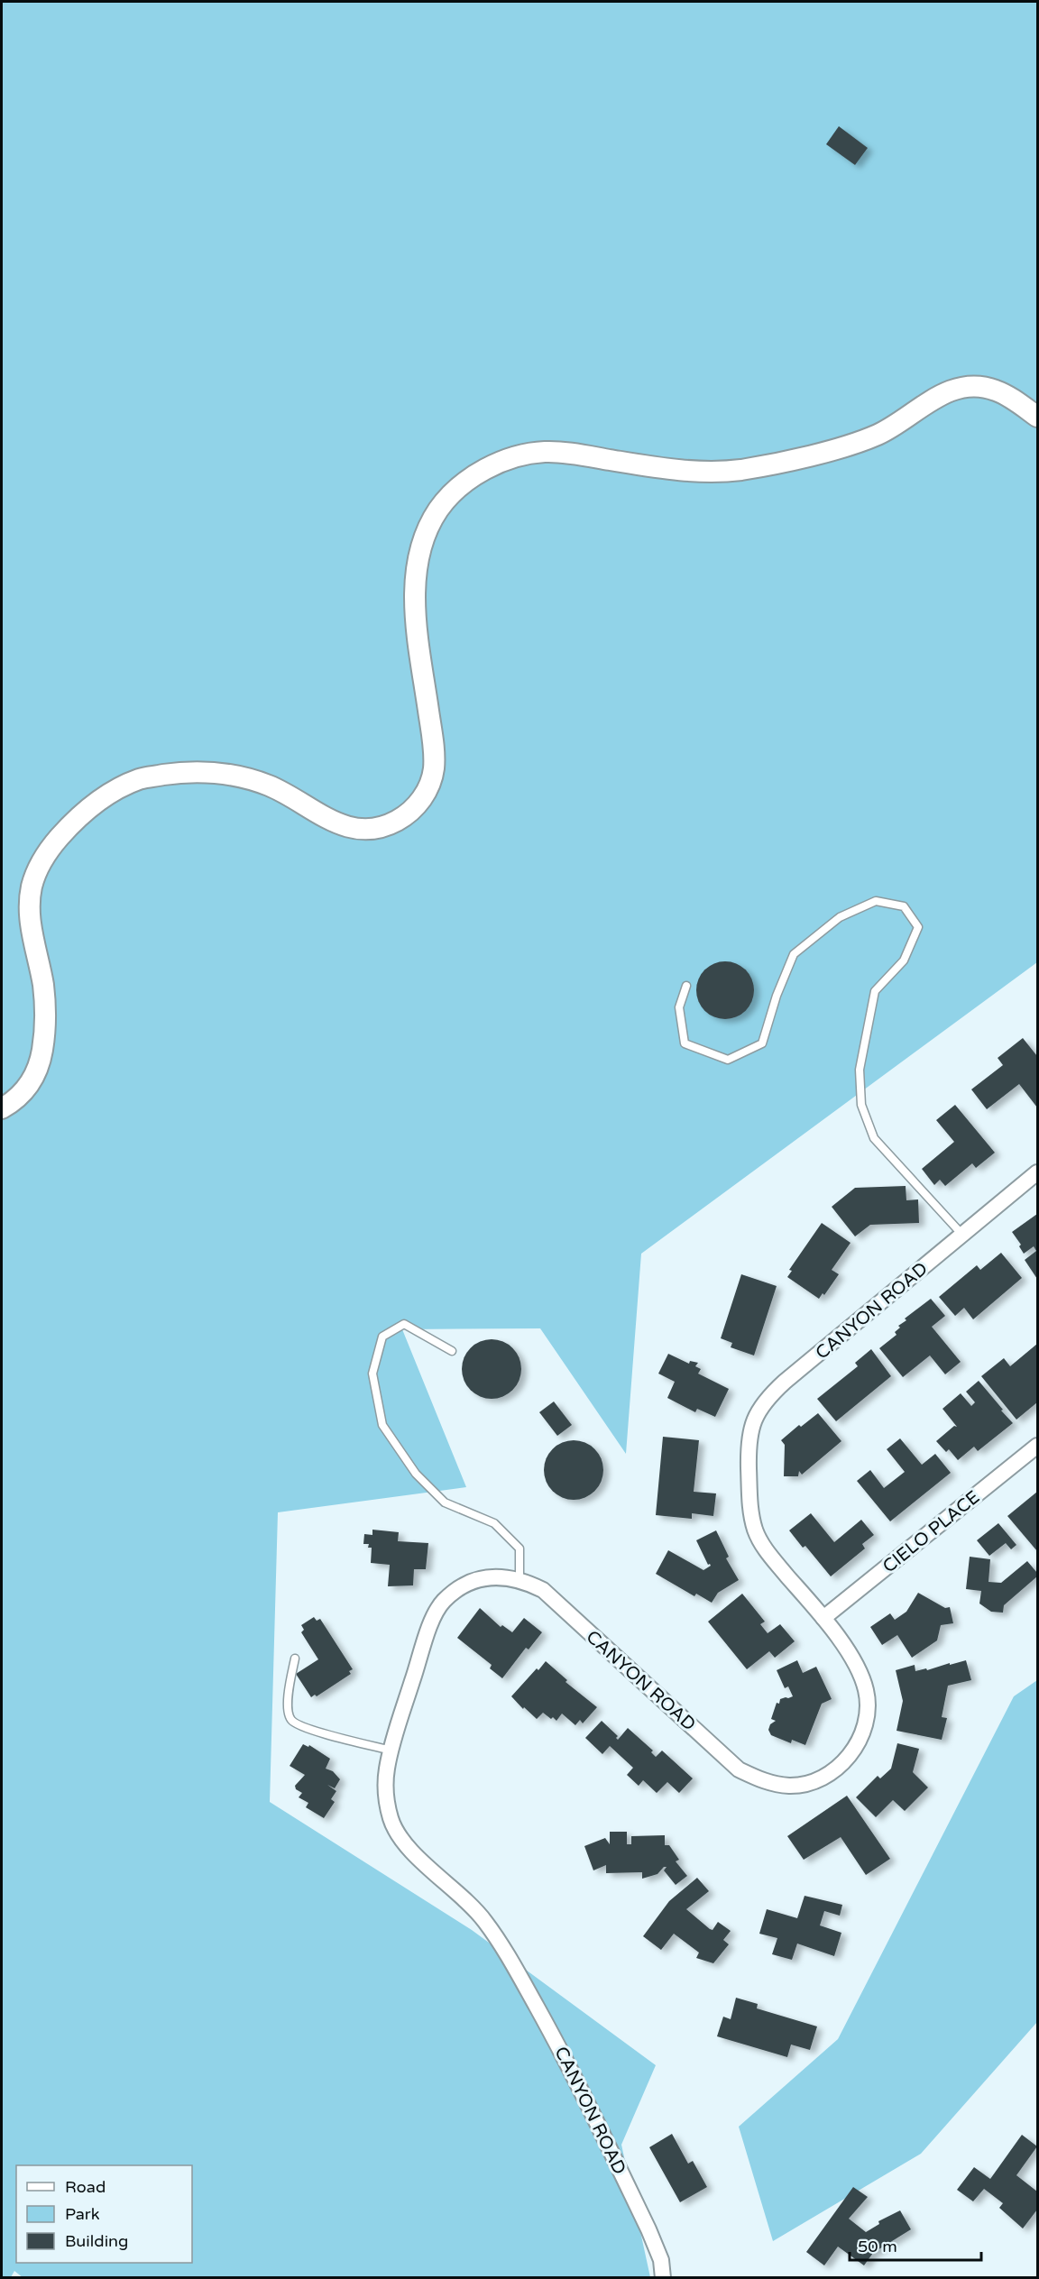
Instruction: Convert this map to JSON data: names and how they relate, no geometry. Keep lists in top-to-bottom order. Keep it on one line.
{"streets":{"street":["CANYON ROAD","CIELO PLACE"]},"crossings":[["CANYON ROAD","CIELO PLACE"]],"legend":["Road","Park","Building"],"scale_bar":"50 m"}
